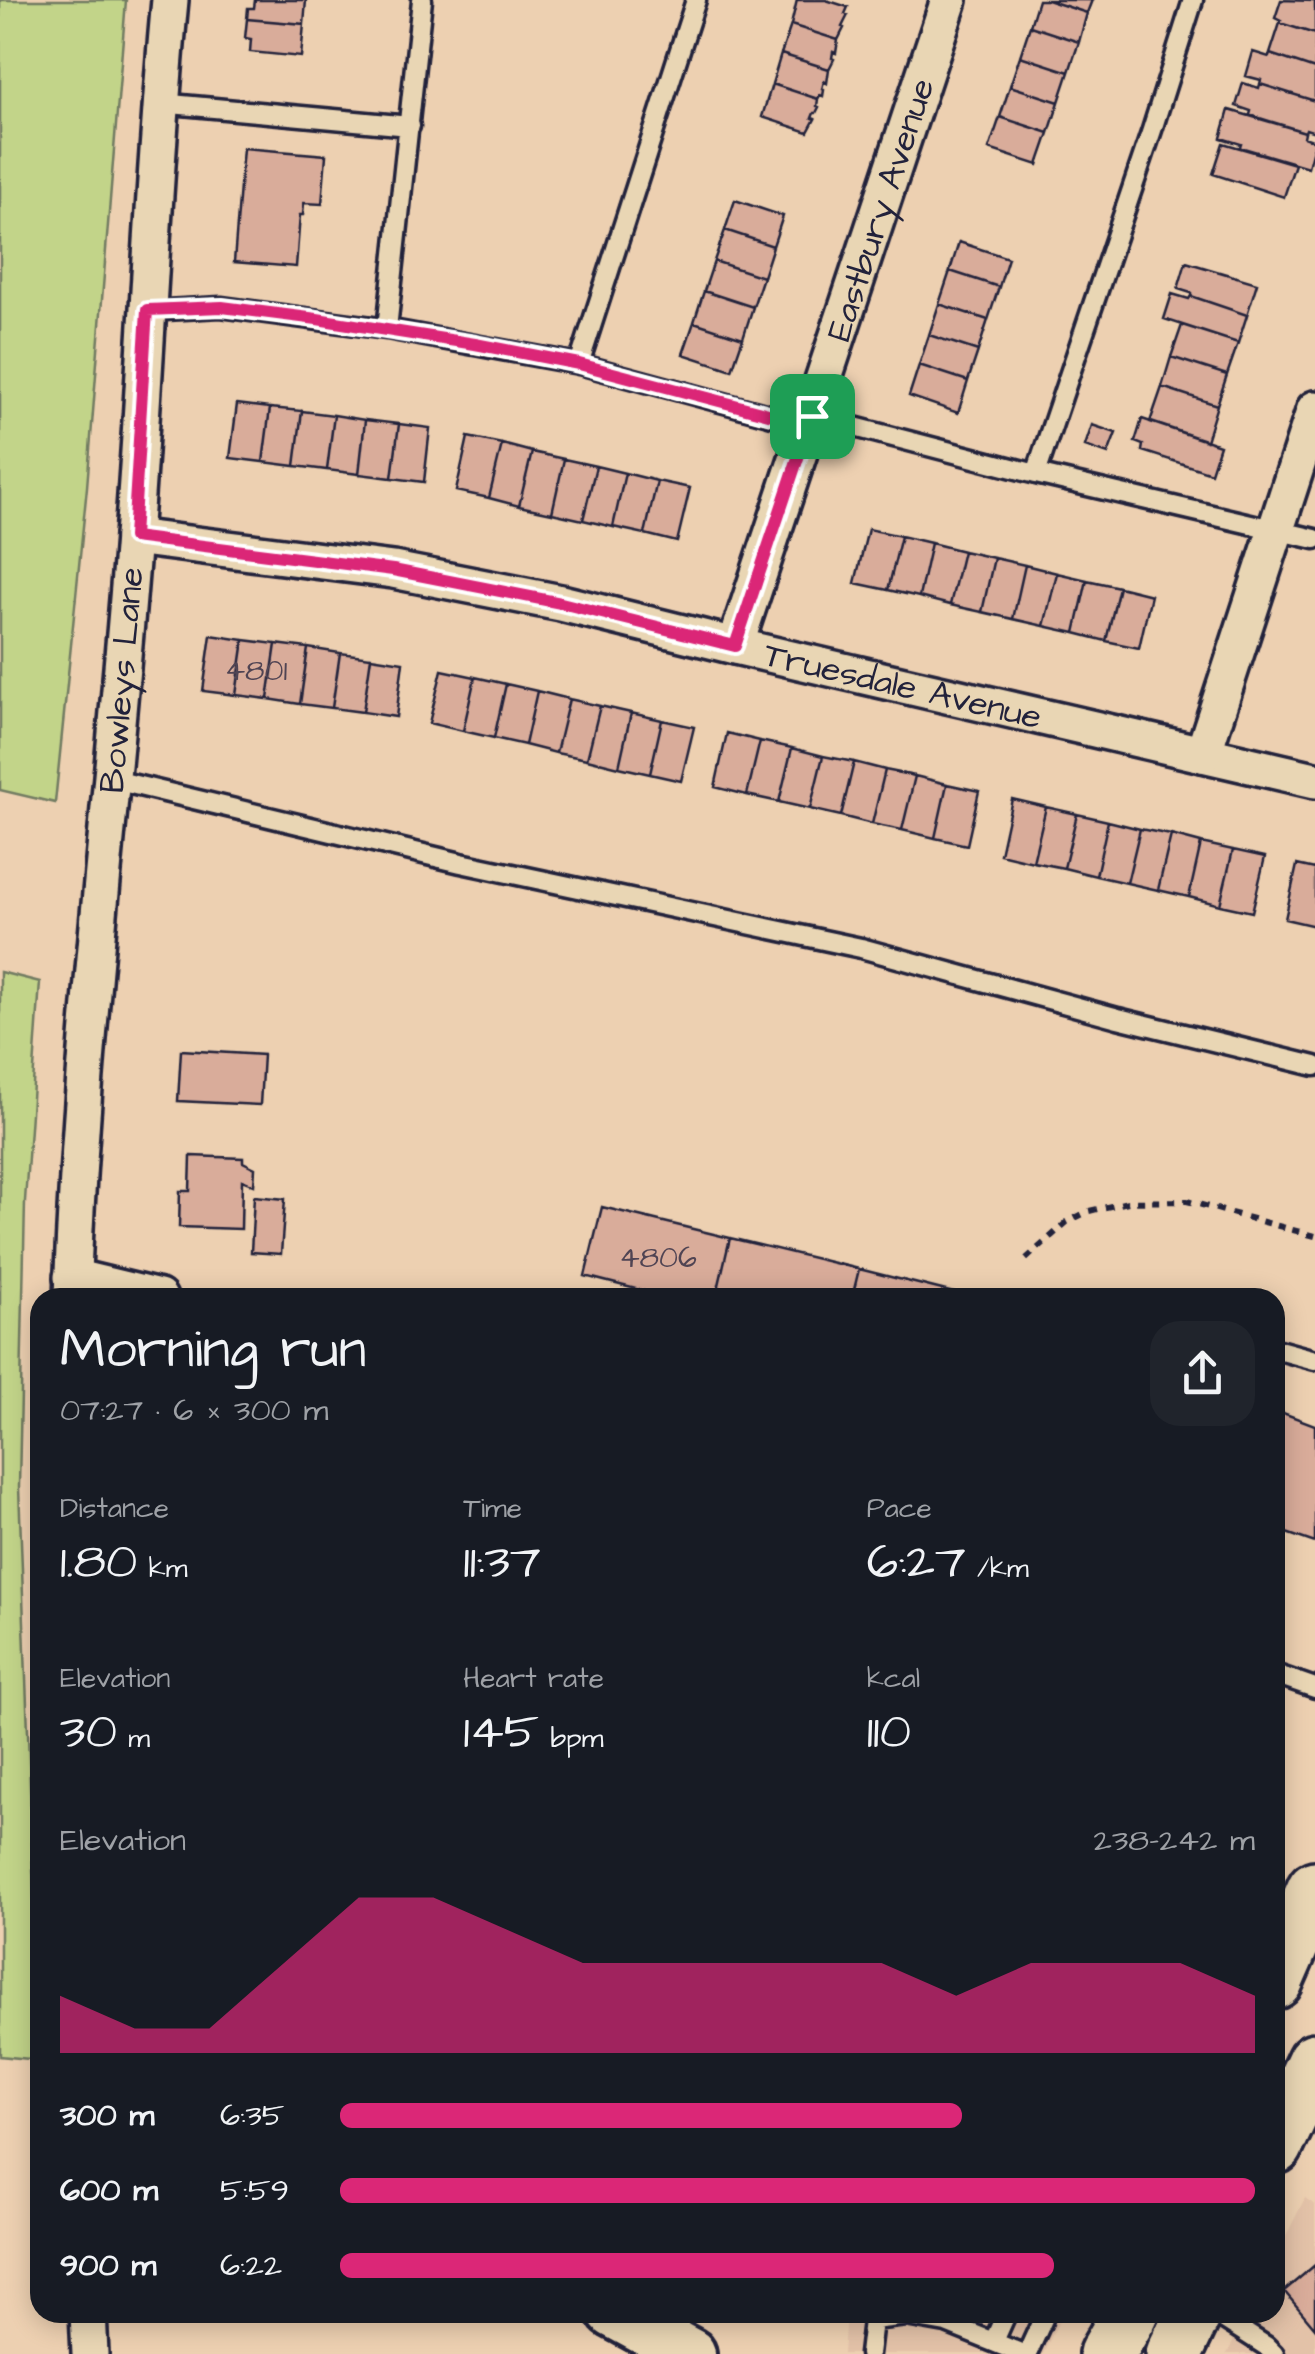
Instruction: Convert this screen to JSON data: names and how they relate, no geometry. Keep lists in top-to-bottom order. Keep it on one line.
{"streets":{"street":["Eastbury Avenue","Bowleys Lane","Truesdale Avenue"]},"crossings":[["Eastbury Avenue","Truesdale Avenue"],["Bowleys Lane","Truesdale Avenue"]],"house_numbers":["4801","4806"],"page":{"heading":["Morning run","07:27 · 6 × 300 m"],"stats":[["Distance","1.80 km"],["Time","11:37"],["Pace","6:27 /km"],["Elevation","30 m"],["Heart rate","145 bpm"],["kcal","110"]],"chart":["Elevation","238–242 m"],"list":[{"name":"300 m","note":"6:35"},{"name":"600 m","note":"5:59"},{"name":"900 m","note":"6:22"}]}}
